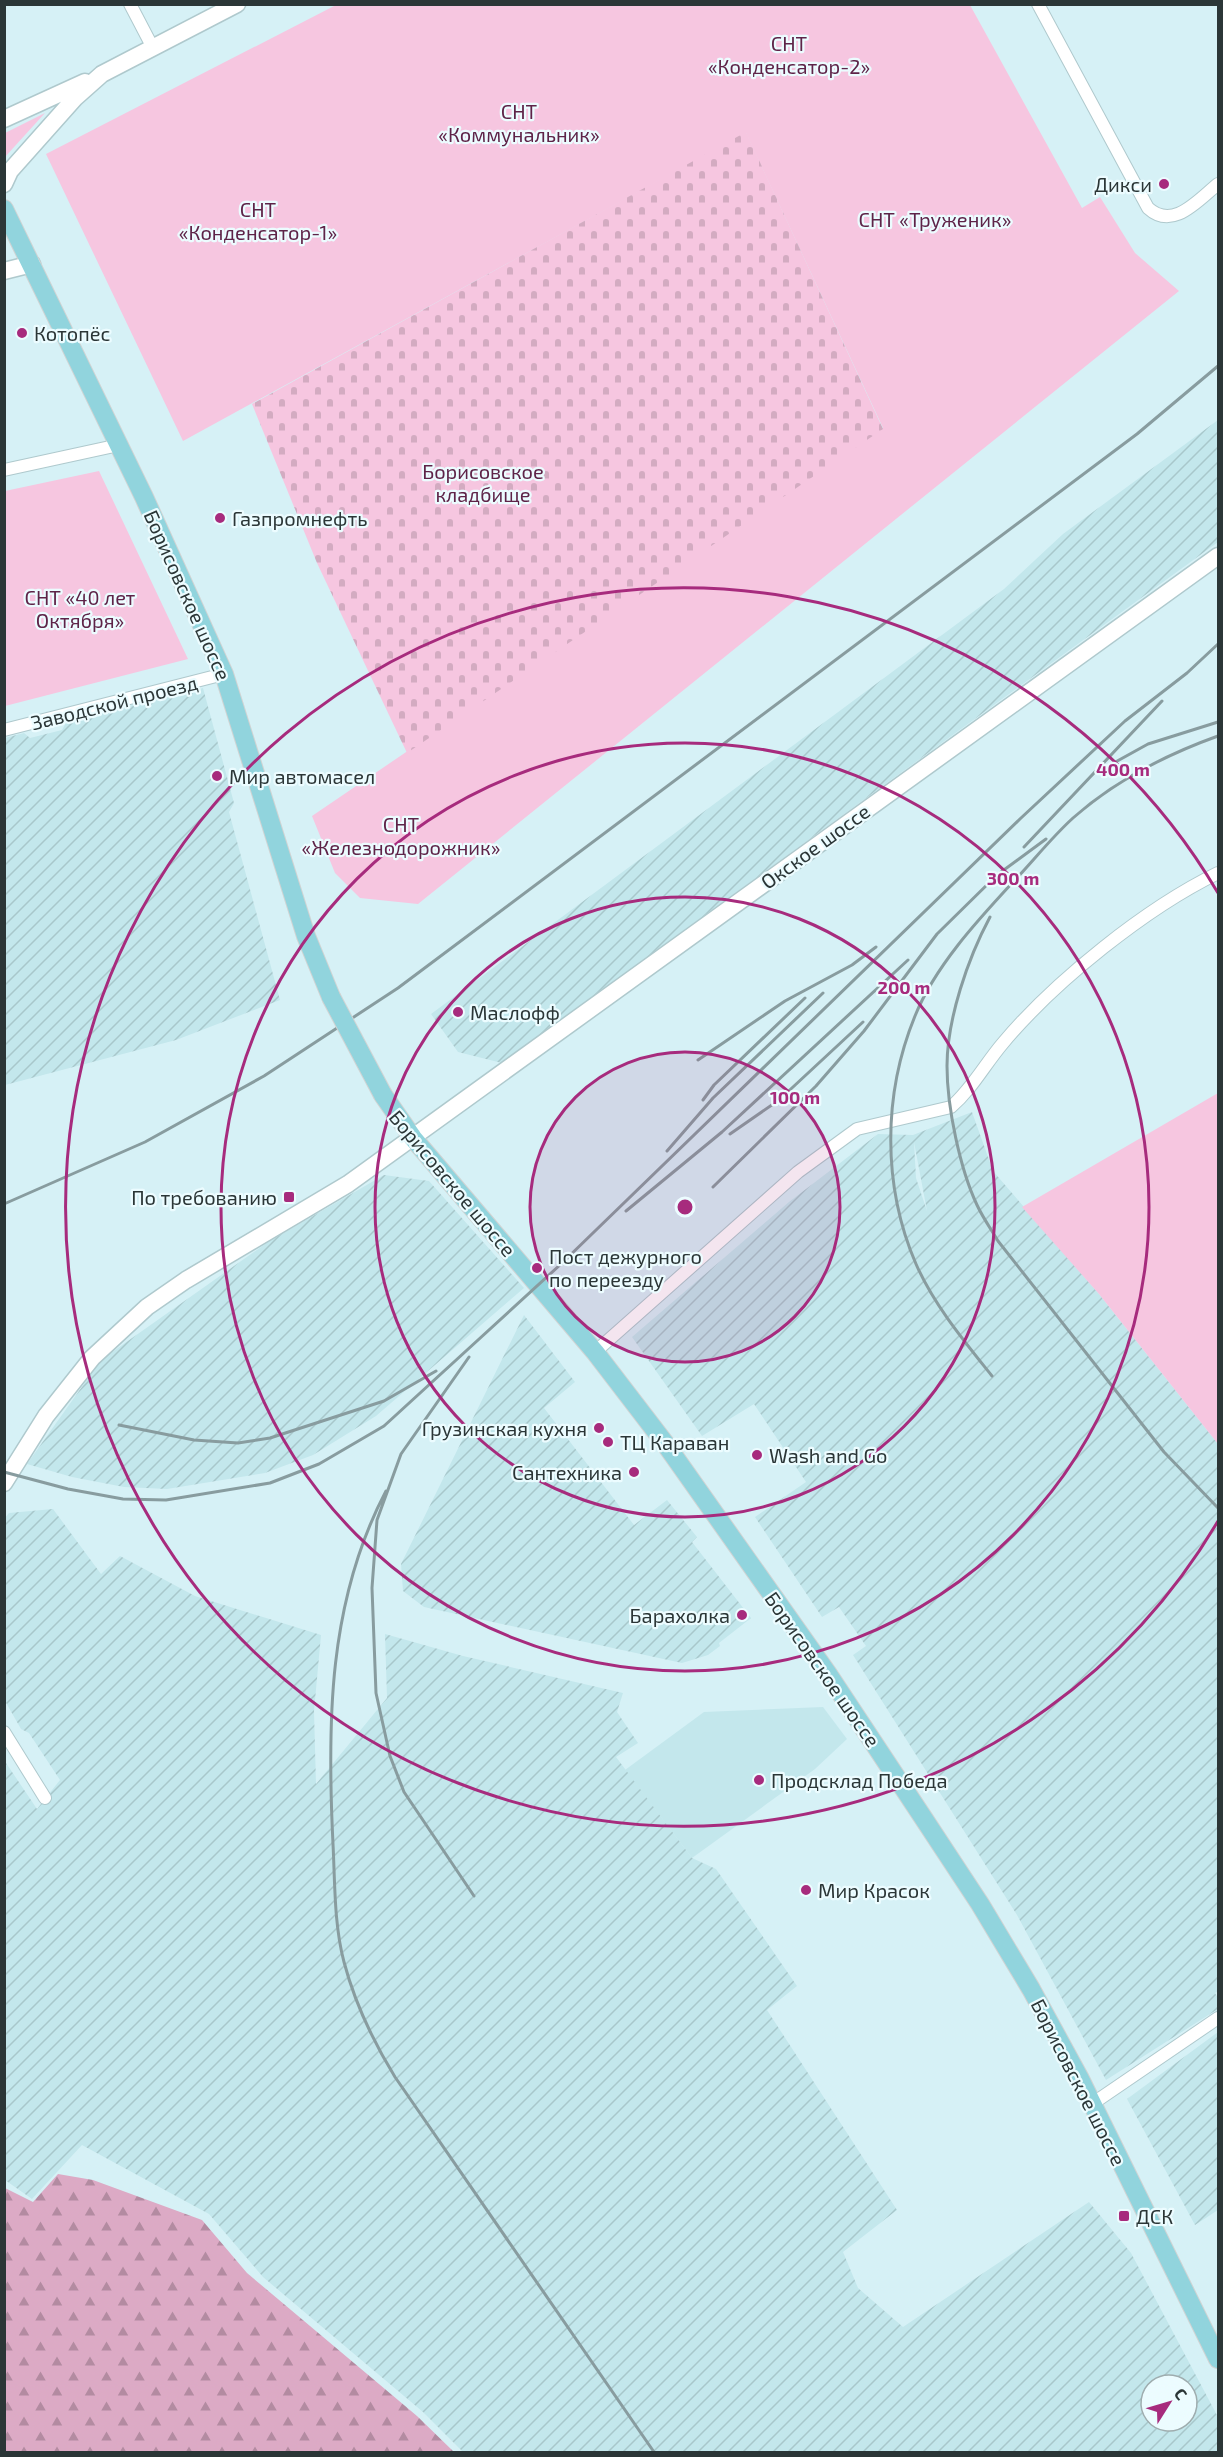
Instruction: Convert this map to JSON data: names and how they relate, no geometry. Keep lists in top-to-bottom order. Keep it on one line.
{"streets":{"main road":["Борисовское шоссе","Окское шоссе"],"street":["Заводской проезд"]},"crossings":[["Борисовское шоссе","Заводской проезд"],["Борисовское шоссе","Окское шоссе"]],"parks":["СНТ «Конденсатор-2»","СНТ «Коммунальник»","СНТ «Конденсатор-1»","СНТ «Труженик»","Борисовское кладбище","СНТ «40 лет Октября»","СНТ «Железнодорожник»"],"places":{"other":["Дикси","Котопёс","Газпромнефть","Мир автомасел","Маслофф","Пост дежурного по переезду","Грузинская кухня","ТЦ Караван","Wash and Go","Сантехника","Барахолка","Продсклад Победа","Мир Красок"],"transit":["По требованию","ДСК"]},"north":"top right","rings":["400 m","300 m","200 m","100 m"]}
